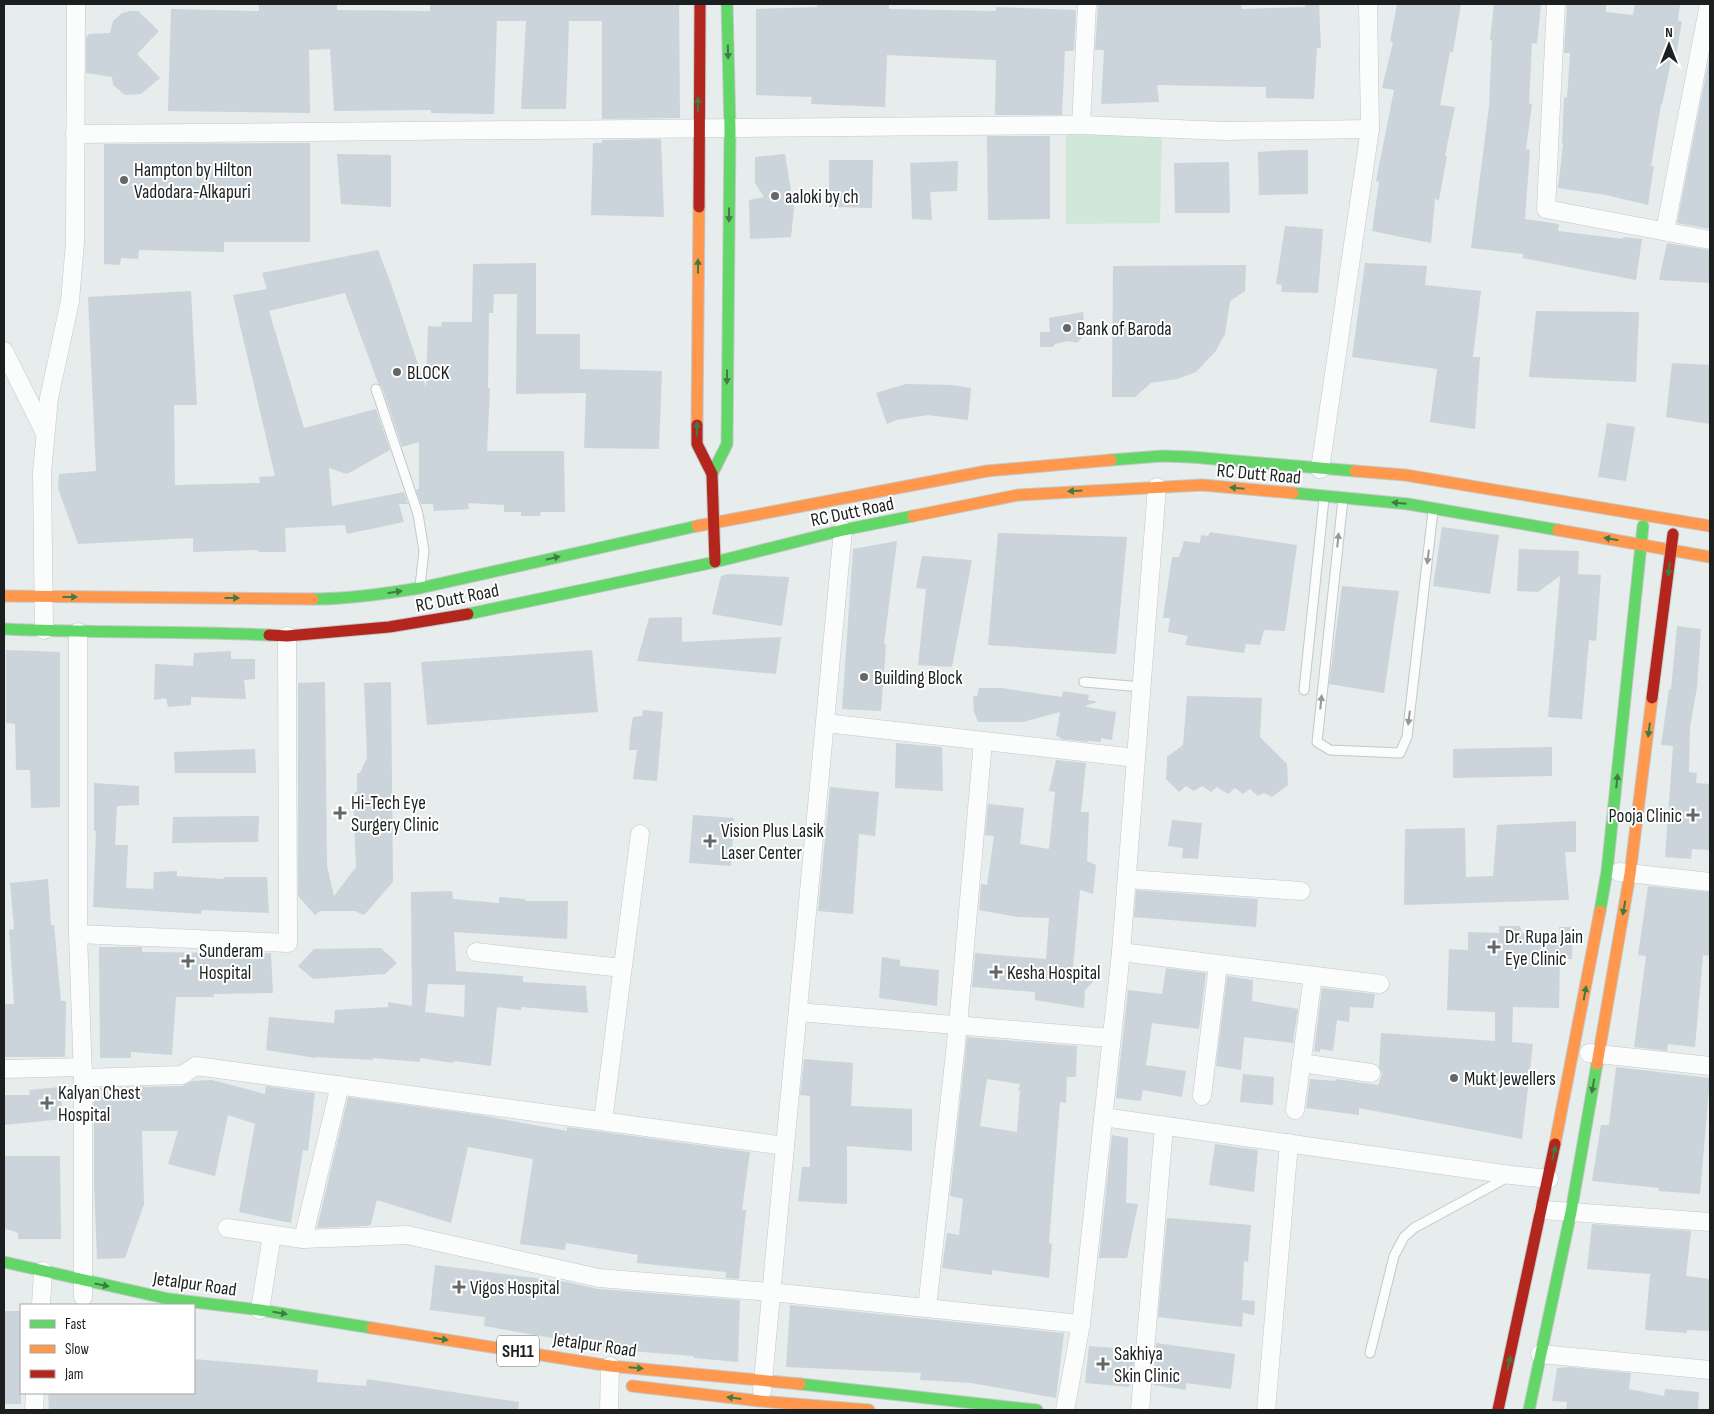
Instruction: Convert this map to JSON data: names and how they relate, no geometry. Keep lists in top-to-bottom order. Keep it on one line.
{"streets":{"main road":["RC Dutt Road","Jetalpur Road","SH11"]},"places":{"other":["Hampton by Hilton Vadodara-Alkapuri","aaloki by ch","Bank of Baroda","BLOCK","Building Block","Mukt Jewellers"],"health":["Hi-Tech Eye Surgery Clinic","Pooja Clinic","Vision Plus Lasik Laser Center","Dr. Rupa Jain Eye Clinic","Sunderam Hospital","Kesha Hospital","Kalyan Chest Hospital","Vigos Hospital","Sakhiya Skin Clinic"]},"legend":["Fast","Slow","Jam"],"north":"top"}
